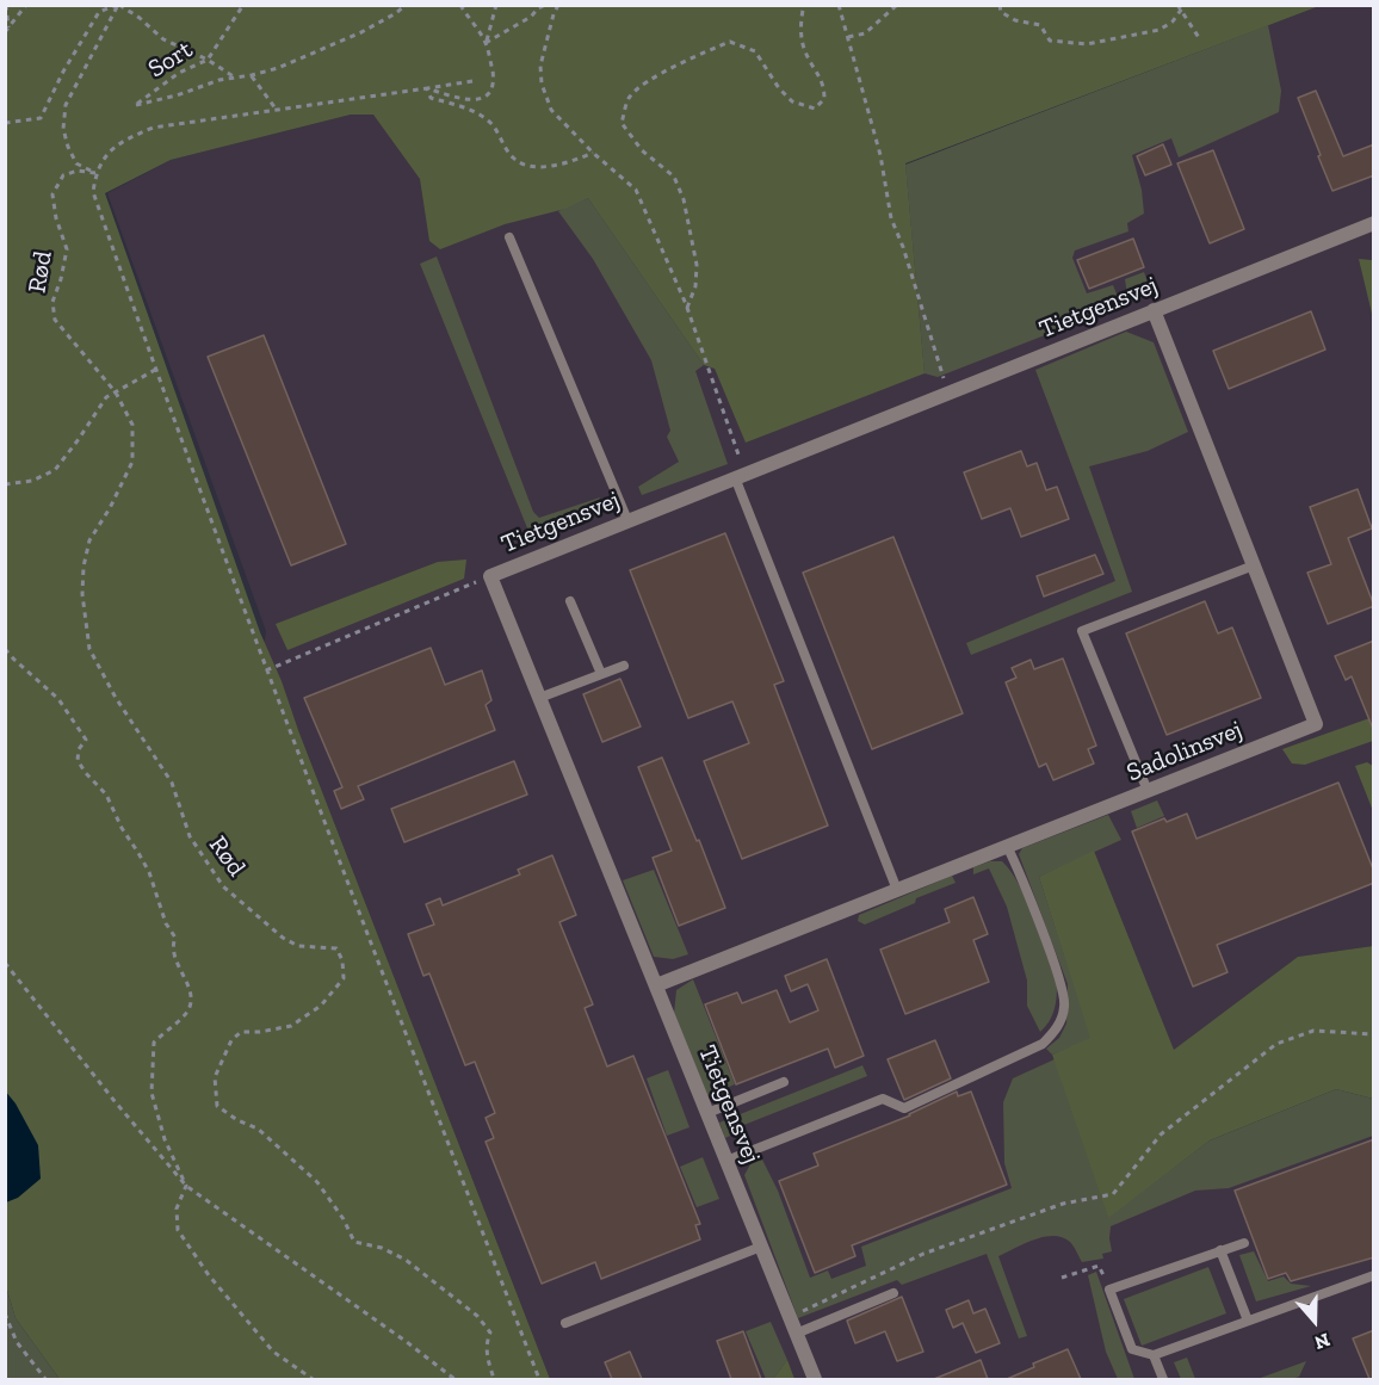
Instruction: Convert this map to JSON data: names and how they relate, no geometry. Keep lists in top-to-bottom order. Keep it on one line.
{"streets":{"street":["Tietgensvej","Sadolinsvej"],"path":["Sort","Rød"]},"crossings":[["Tietgensvej","Sadolinsvej"]],"north":"bottom"}
